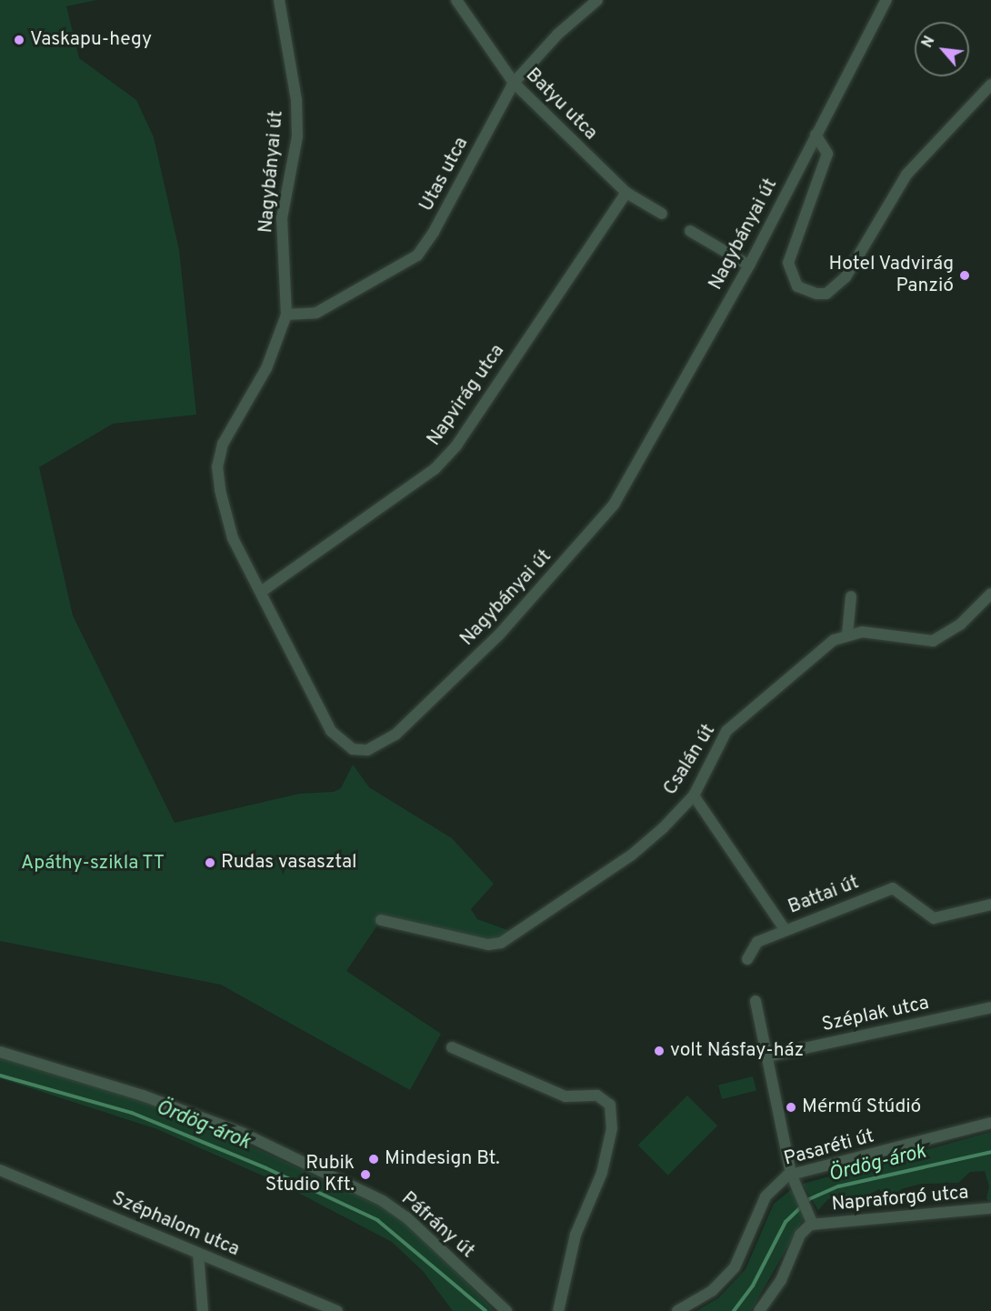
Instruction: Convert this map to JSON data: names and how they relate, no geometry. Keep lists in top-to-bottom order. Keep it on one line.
{"streets":{"street":["Batyu utca","Nagybányai út","Utas utca","Napvirág utca","Csalán út","Battai út","Széplak utca","Pasaréti út","Napraforgó utca","Széphalom utca","Páfrány út"]},"crossings":[["Batyu utca","Utas utca"],["Batyu utca","Napvirág utca"],["Nagybányai út","Utas utca"],["Nagybányai út","Napvirág utca"],["Csalán út","Battai út"]],"water":["Ördög-árok"],"parks":["Apáthy-szikla TT"],"places":["Vaskapu-hegy","Hotel Vadvirág Panzió","Rudas vasasztal","volt Násfay-ház","Mérmű Stúdió","Mindesign Bt.","Rubik Studio Kft."],"north":"top left"}
